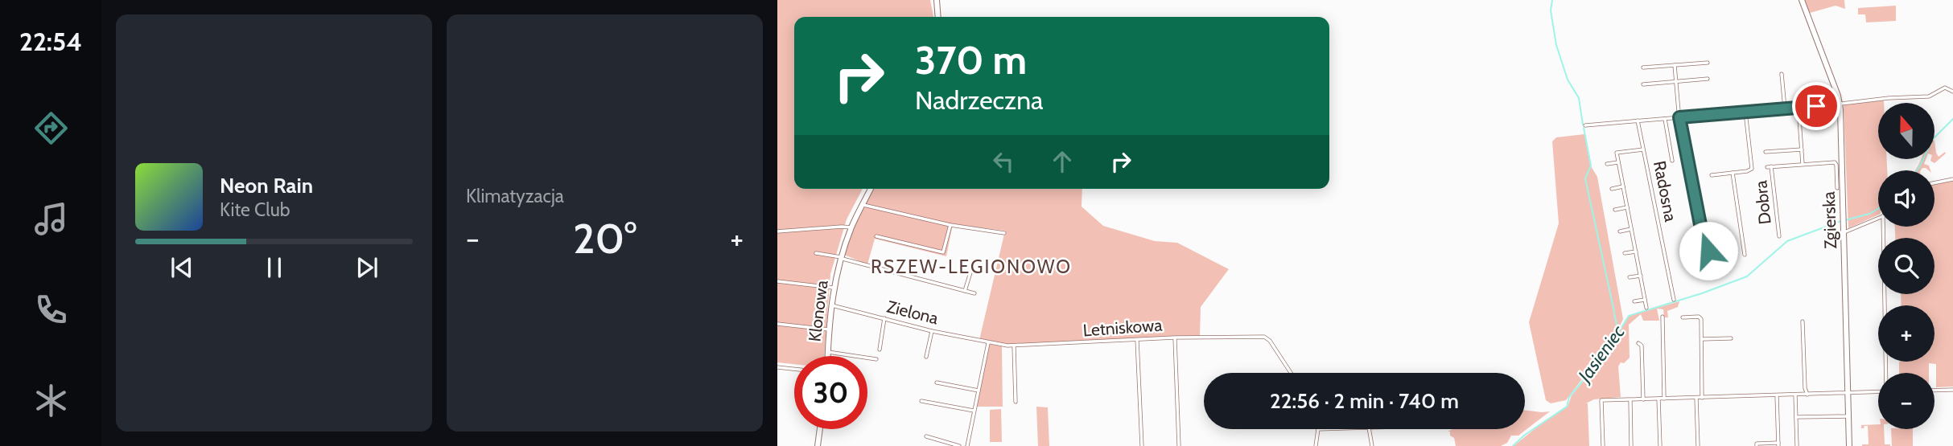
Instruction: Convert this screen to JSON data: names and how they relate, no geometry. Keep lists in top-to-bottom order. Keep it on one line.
{"streets":{"main road":["Zgierska","Klonowa"],"street":["Radosna","Dobra","Zielona","Letniskowa"]},"crossings":[["Klonowa","Zielona"],["Zielona","Letniskowa"]],"districts":["RSZEW-LEGIONOWO"],"water":["Jasieniec"],"north":"top","page":{"tabs":"22:54","tile":"Klimatyzacja","turn":["370 m","Nadrzeczna"],"map_buttons":["+","−"],"song":["Neon Rain","Kite Club"],"heat":["−","20°","+"],"limit":"30","trip":"22:56 · 2 min · 740 m"}}
